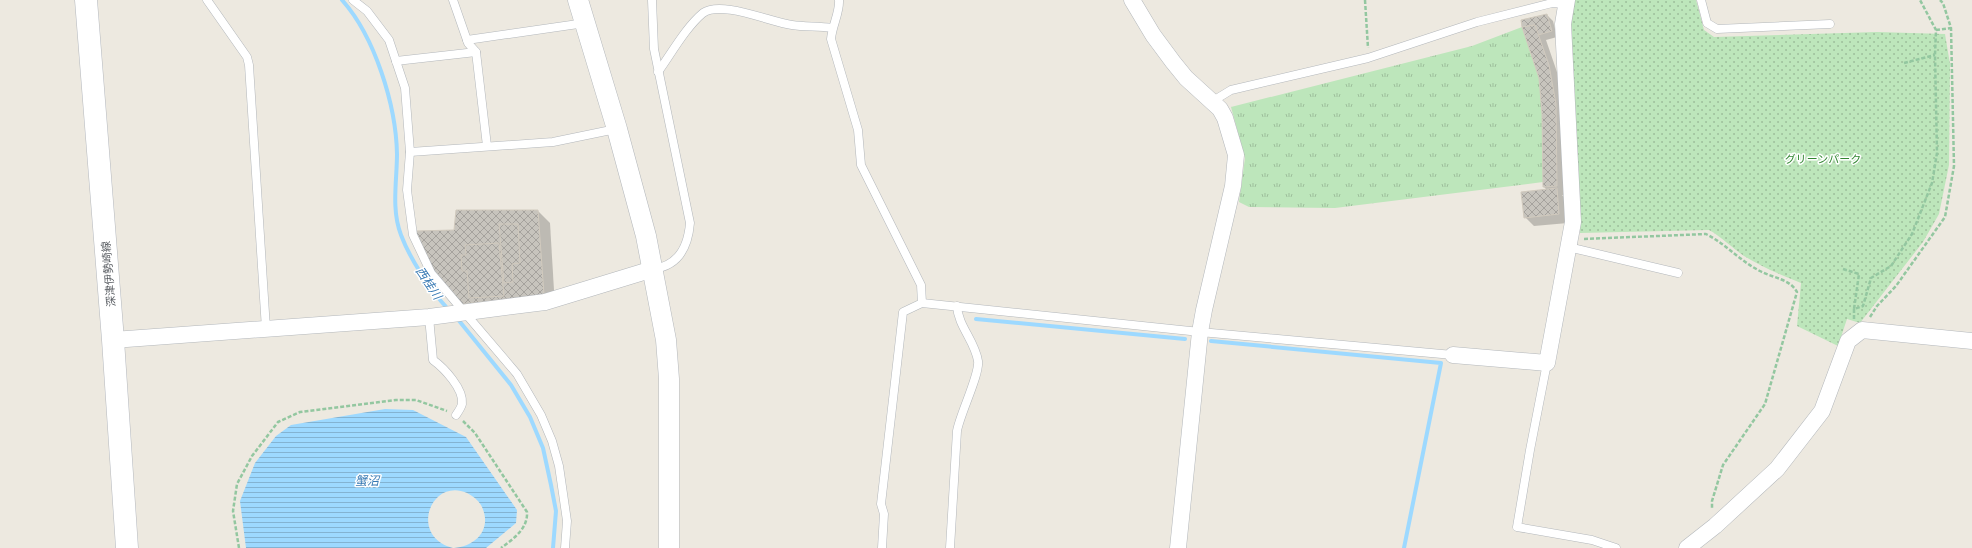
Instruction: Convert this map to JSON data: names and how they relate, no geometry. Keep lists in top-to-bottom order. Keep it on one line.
{"streets":{"main road":["深津伊勢崎線"]},"water":["西桂川","蟹沼"],"parks":["グリーンパーク"]}
